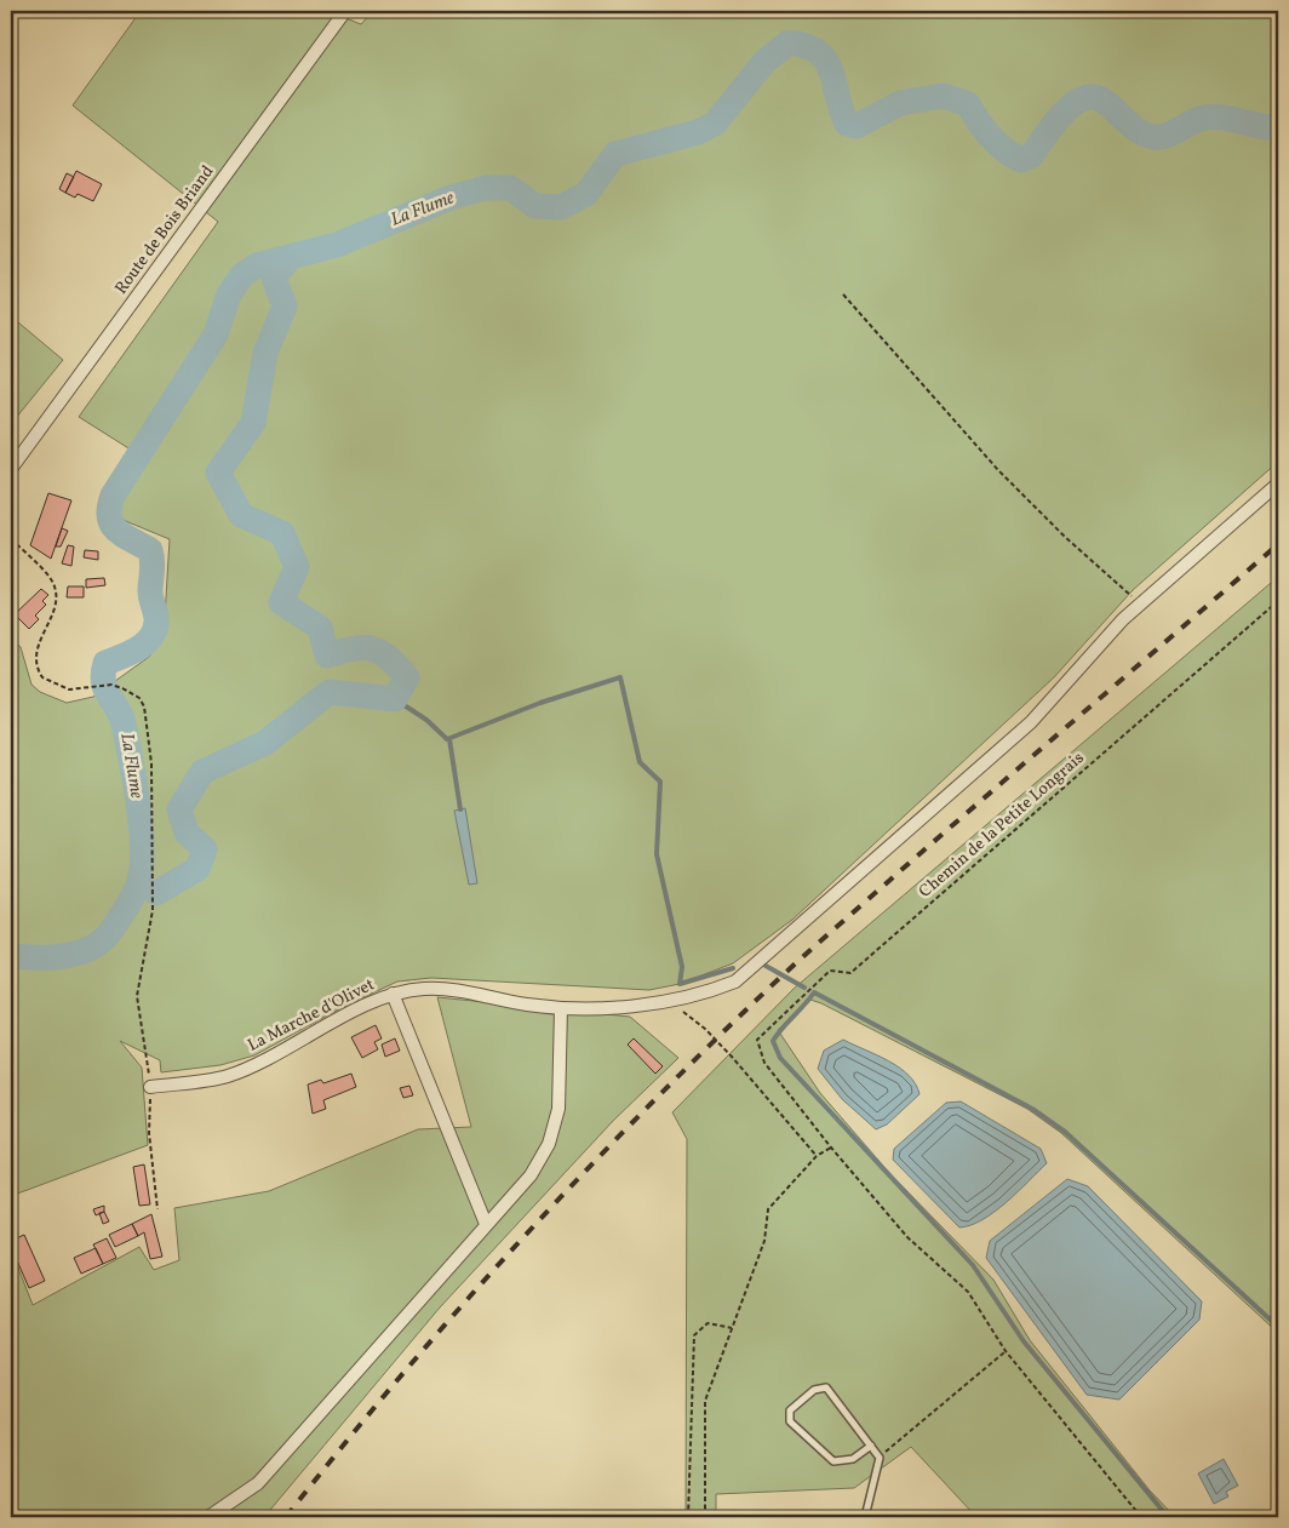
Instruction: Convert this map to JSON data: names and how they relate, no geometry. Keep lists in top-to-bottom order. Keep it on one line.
{"streets":{"street":["Route de Bois Briand","La Marche d'Olivet"],"path":["Chemin de la Petite Longrais"]},"water":["La Flume"]}
